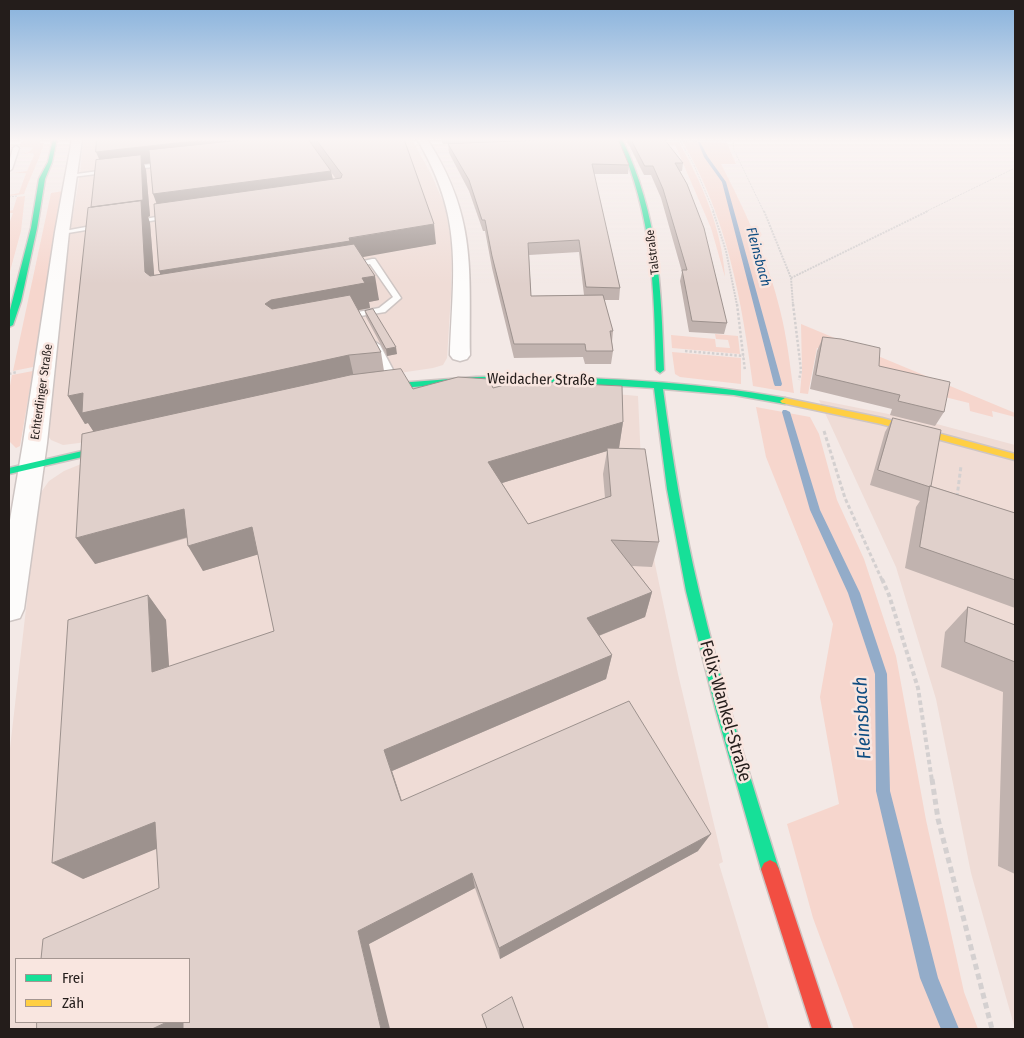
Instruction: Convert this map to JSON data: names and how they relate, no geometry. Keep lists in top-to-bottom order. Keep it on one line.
{"streets":{"street":["Talstraße","Weidacher Straße","Echterdinger Straße","Felix-Wankel-Straße"]},"crossings":[["Weidacher Straße","Felix-Wankel-Straße"]],"water":["Fleinsbach"],"legend":["Frei","Zäh"]}
